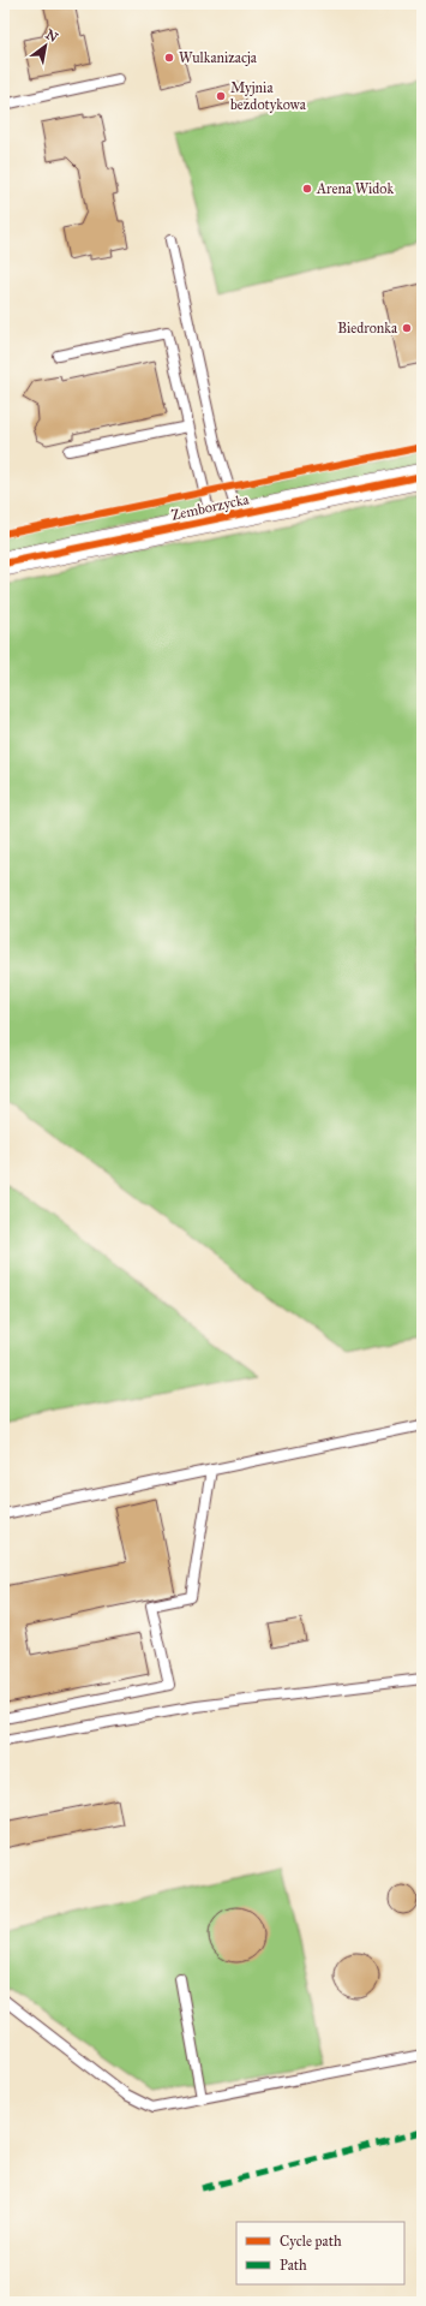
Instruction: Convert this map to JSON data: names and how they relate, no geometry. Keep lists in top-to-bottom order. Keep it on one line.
{"streets":{"street":["Zemborzycka"]},"places":["Wulkanizacja","Myjnia bezdotykowa","Arena Widok","Biedronka"],"legend":["Cycle path","Path"],"north":"top right"}
